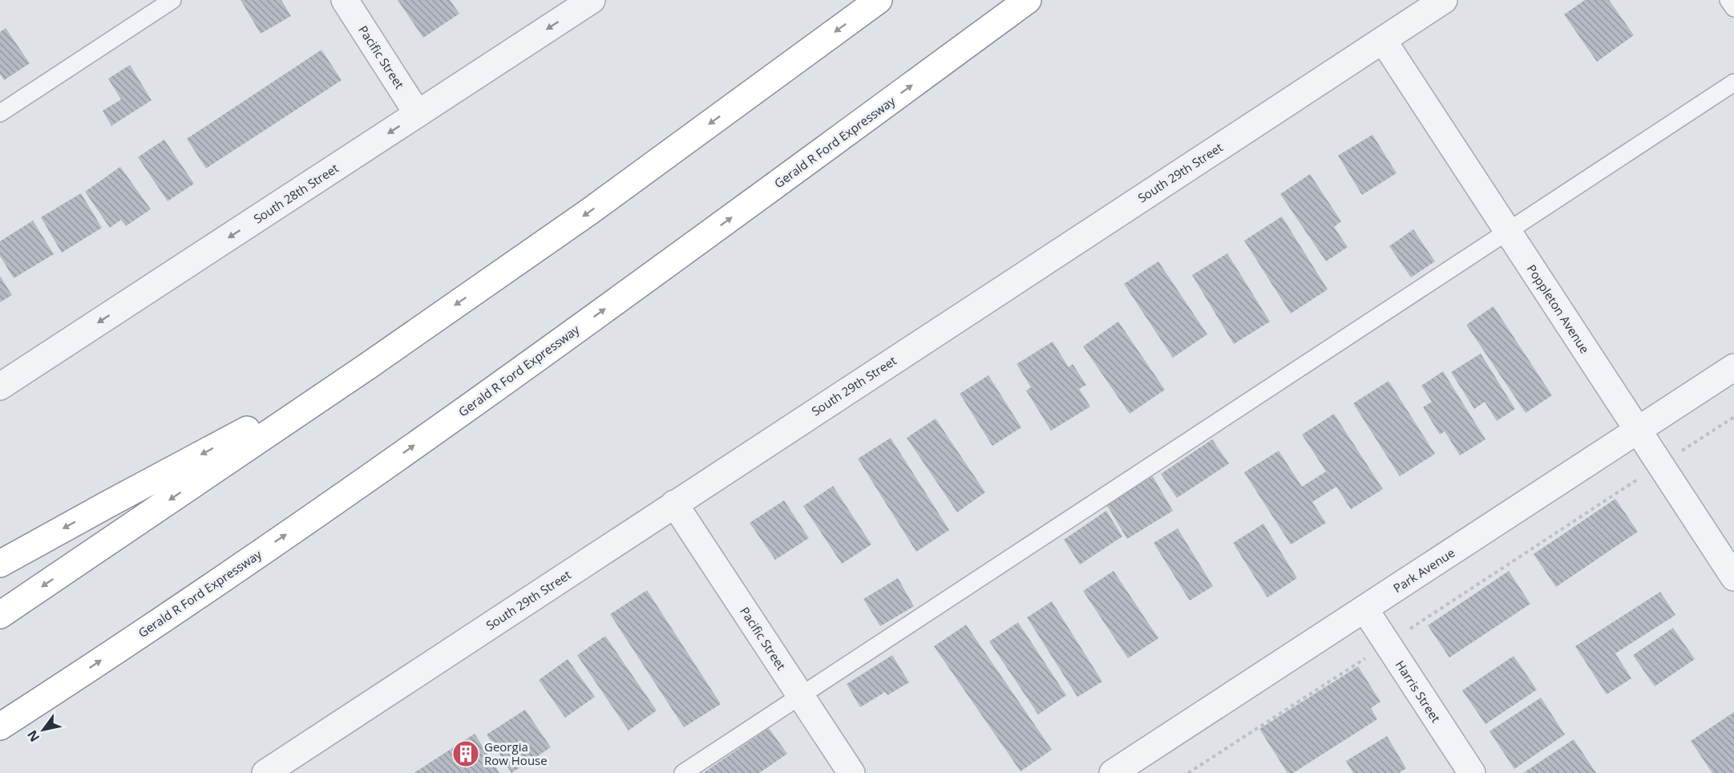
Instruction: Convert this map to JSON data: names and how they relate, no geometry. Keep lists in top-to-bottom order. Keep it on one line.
{"streets":{"highway":["Gerald R Ford Expressway"],"street":["Pacific Street","South 29th Street","South 28th Street","Poppleton Avenue","Park Avenue","Harris Street"]},"crossings":[["Pacific Street","South 29th Street"],["Pacific Street","South 28th Street"],["South 29th Street","Poppleton Avenue"],["Poppleton Avenue","Park Avenue"],["Park Avenue","Harris Street"]],"one_way":["South 28th Street"],"places":{"building":["Georgia Row House"]},"north":"bottom left"}
